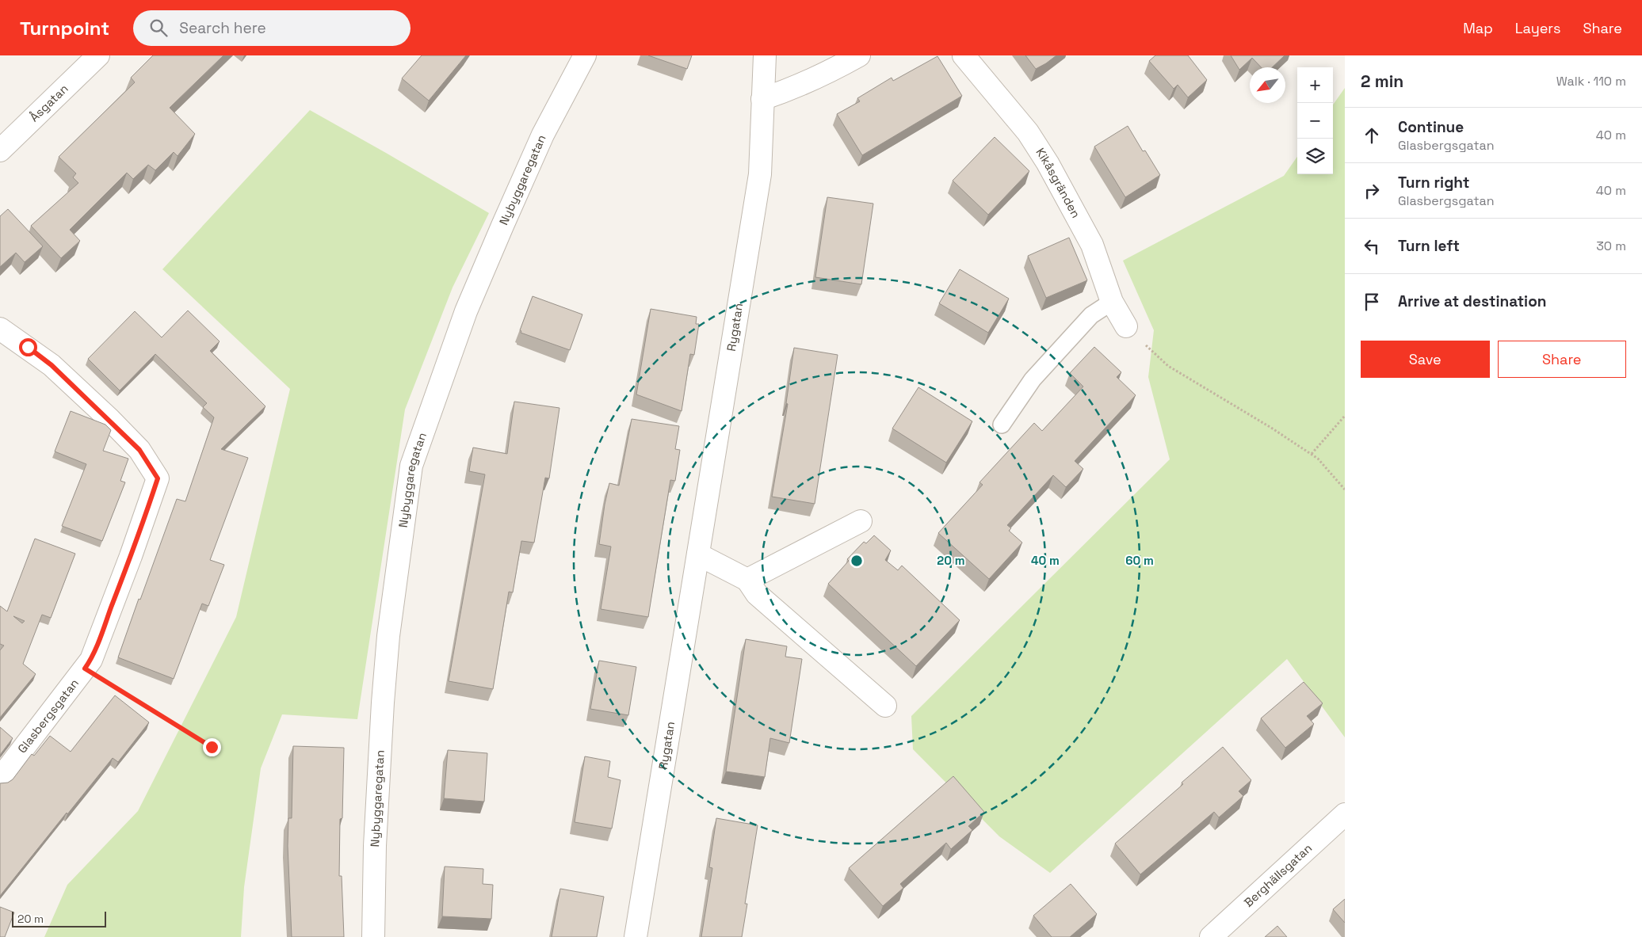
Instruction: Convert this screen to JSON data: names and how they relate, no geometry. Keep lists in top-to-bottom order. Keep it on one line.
{"streets":{"street":["Åsgatan","Nybyggaregatan","Kikåsgränden","Rygatan","Glasbergsgatan","Berghällsgatan"]},"scale_bar":"20 m","north":"bottom left","page":{"header":"Turnpoint","search":"Search here","nav":["Map","Layers","Share"],"heading":["2 min","Walk · 110 m"],"map_buttons":["+","−"],"list":[["Continue","Glasbergsgatan","40 m"],["Turn right","Glasbergsgatan","40 m"],["Turn left","30 m"],"Arrive at destination"],"buttons":["Save","Share"],"scale":"20 m"},"rings":["20 m","40 m","60 m"]}
